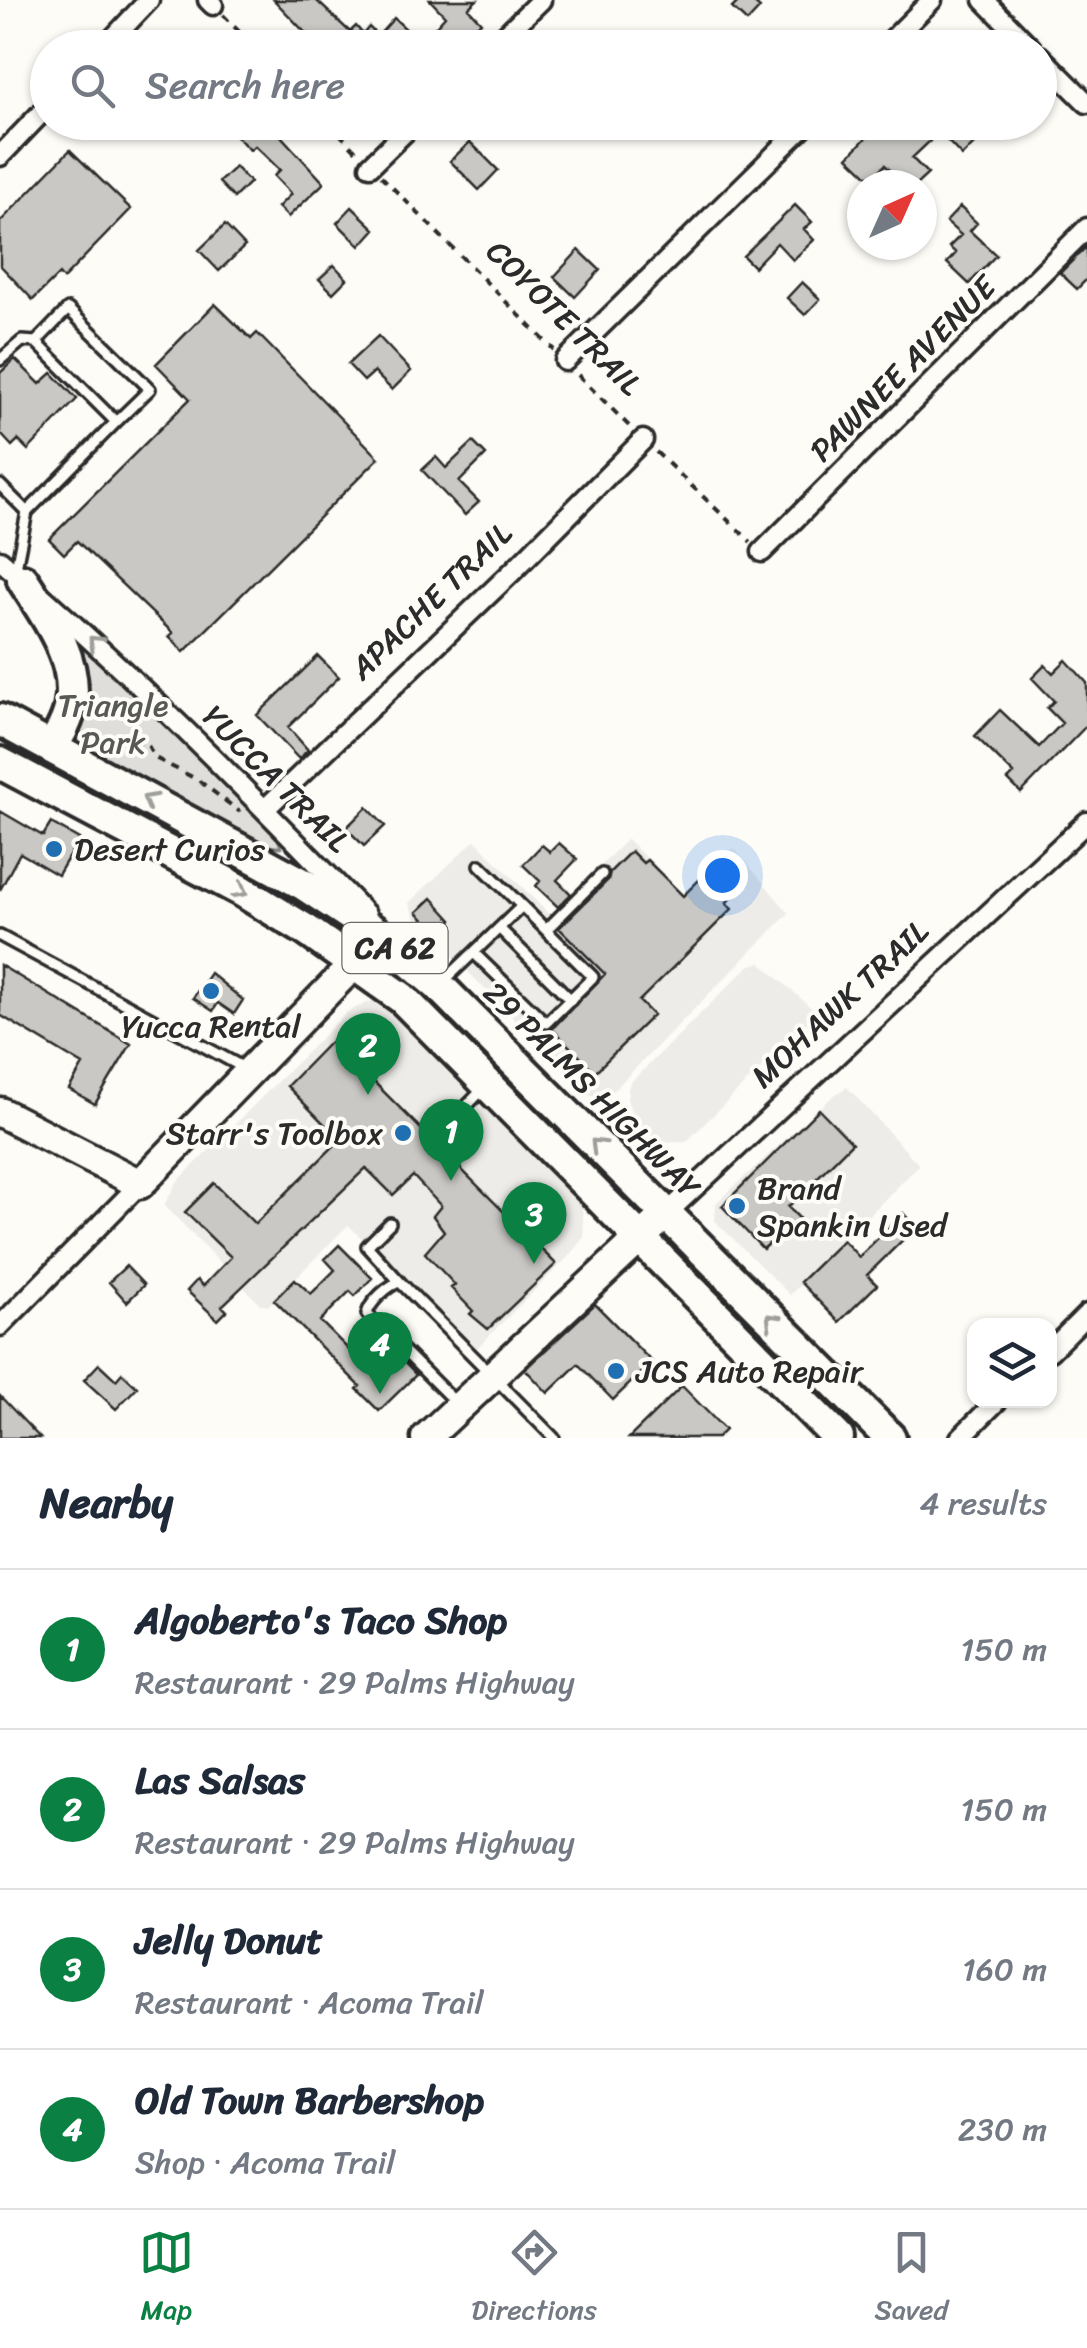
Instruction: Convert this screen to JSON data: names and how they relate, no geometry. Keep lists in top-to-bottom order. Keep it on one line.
{"streets":{"main road":["CA 62","29 PALMS HIGHWAY"],"street":["PAWNEE AVENUE","APACHE TRAIL","YUCCA TRAIL","MOHAWK TRAIL"],"path":["COYOTE TRAIL"]},"crossings":[["COYOTE TRAIL","PAWNEE AVENUE"],["COYOTE TRAIL","APACHE TRAIL"],["APACHE TRAIL","YUCCA TRAIL"],["YUCCA TRAIL","29 PALMS HIGHWAY"],["MOHAWK TRAIL","29 PALMS HIGHWAY"]],"one_way":["YUCCA TRAIL"],"parks":["Triangle Park"],"places":["Desert Curios","Yucca Rental","Starr's Toolbox","Brand Spankin Used","JCS Auto Repair"],"north":"top right","page":{"search":"Search here","pins":["2","1","3","4"],"heading":["Nearby","4 results"],"list":[{"mark":"1","name":"Algoberto's Taco Shop","note":"Restaurant · 29 Palms Highway","value":"150 m"},{"mark":"2","name":"Las Salsas","note":"Restaurant · 29 Palms Highway","value":"150 m"},{"mark":"3","name":"Jelly Donut","note":"Restaurant · Acoma Trail","value":"160 m"},{"mark":"4","name":"Old Town Barbershop","note":"Shop · Acoma Trail","value":"230 m"}],"nav":["Map","Directions","Saved"]}}
